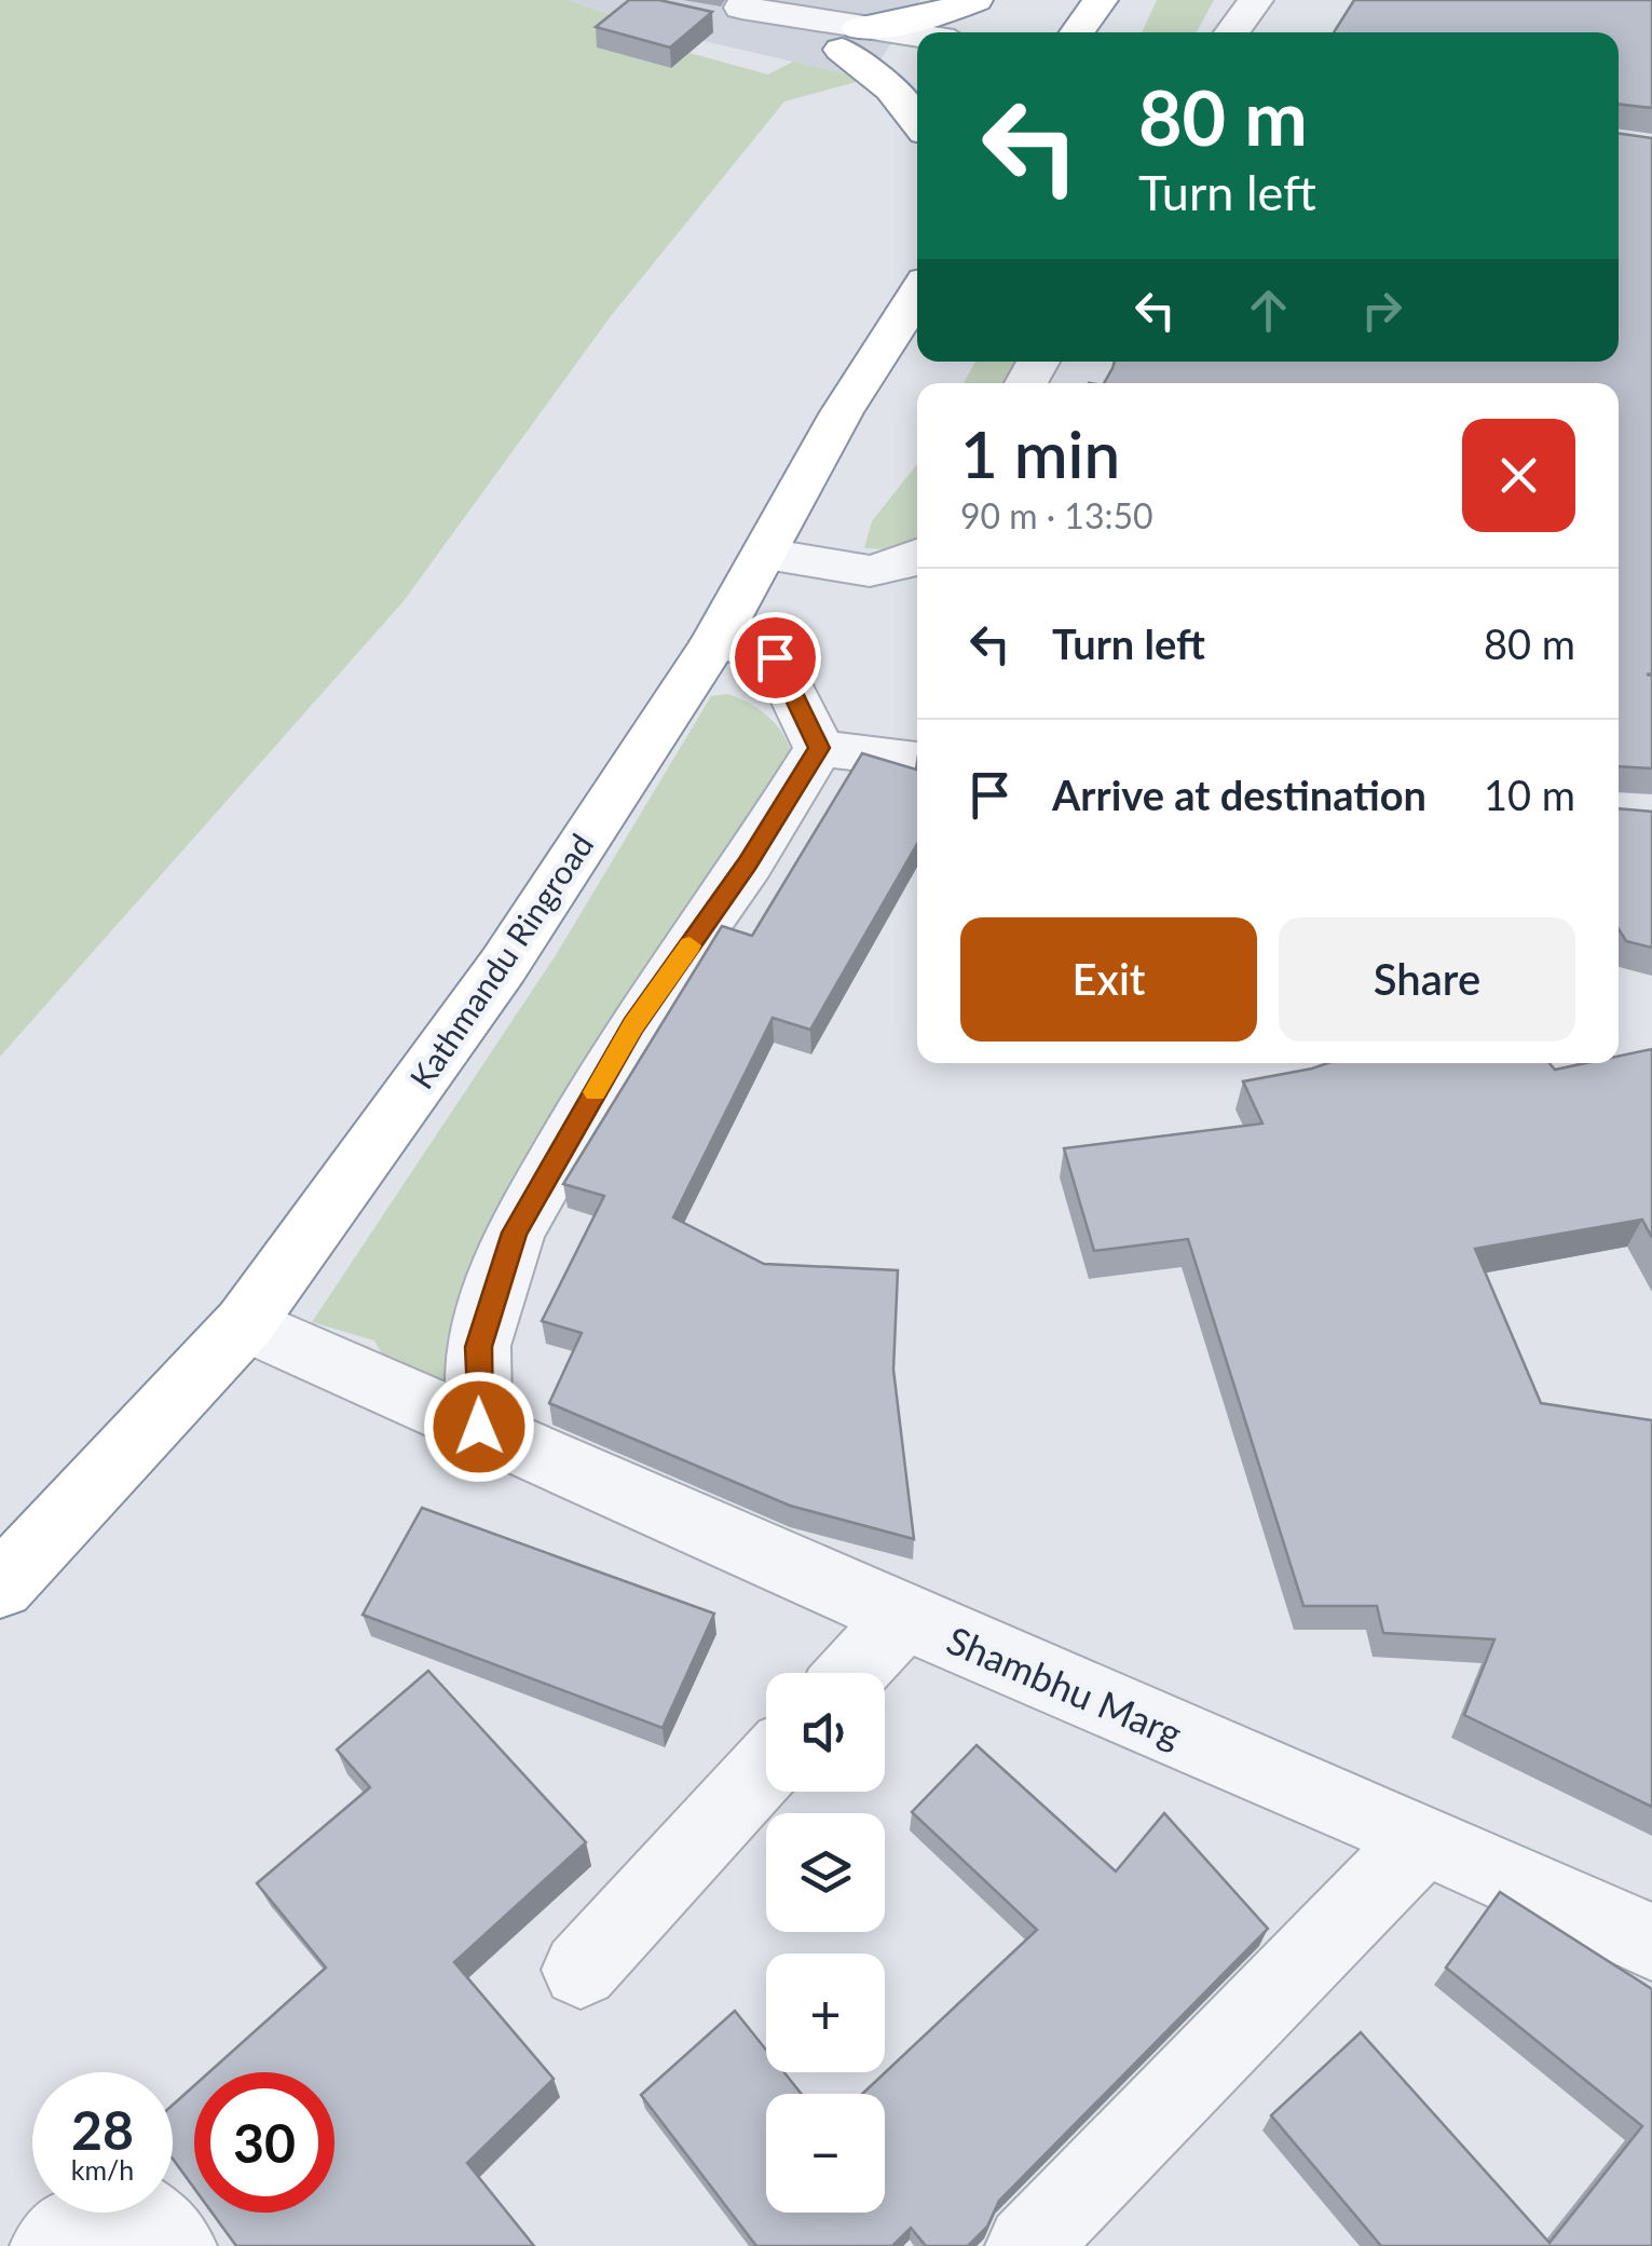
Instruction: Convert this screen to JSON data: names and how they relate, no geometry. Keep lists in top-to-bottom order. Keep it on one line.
{"streets":{"highway":["Kathmandu Ringroad"],"street":["Shambhu Marg"]},"crossings":[["Kathmandu Ringroad","Shambhu Marg"]],"page":{"turn":["80 m","Turn left"],"heading":["1 min","90 m · 13:50"],"list":[{"name":"Turn left","value":"80 m"},{"name":"Arrive at destination","value":"10 m"}],"buttons":["Exit","Share"],"map_buttons":["+","−"],"speed":"28 km/h","limit":"30"}}
